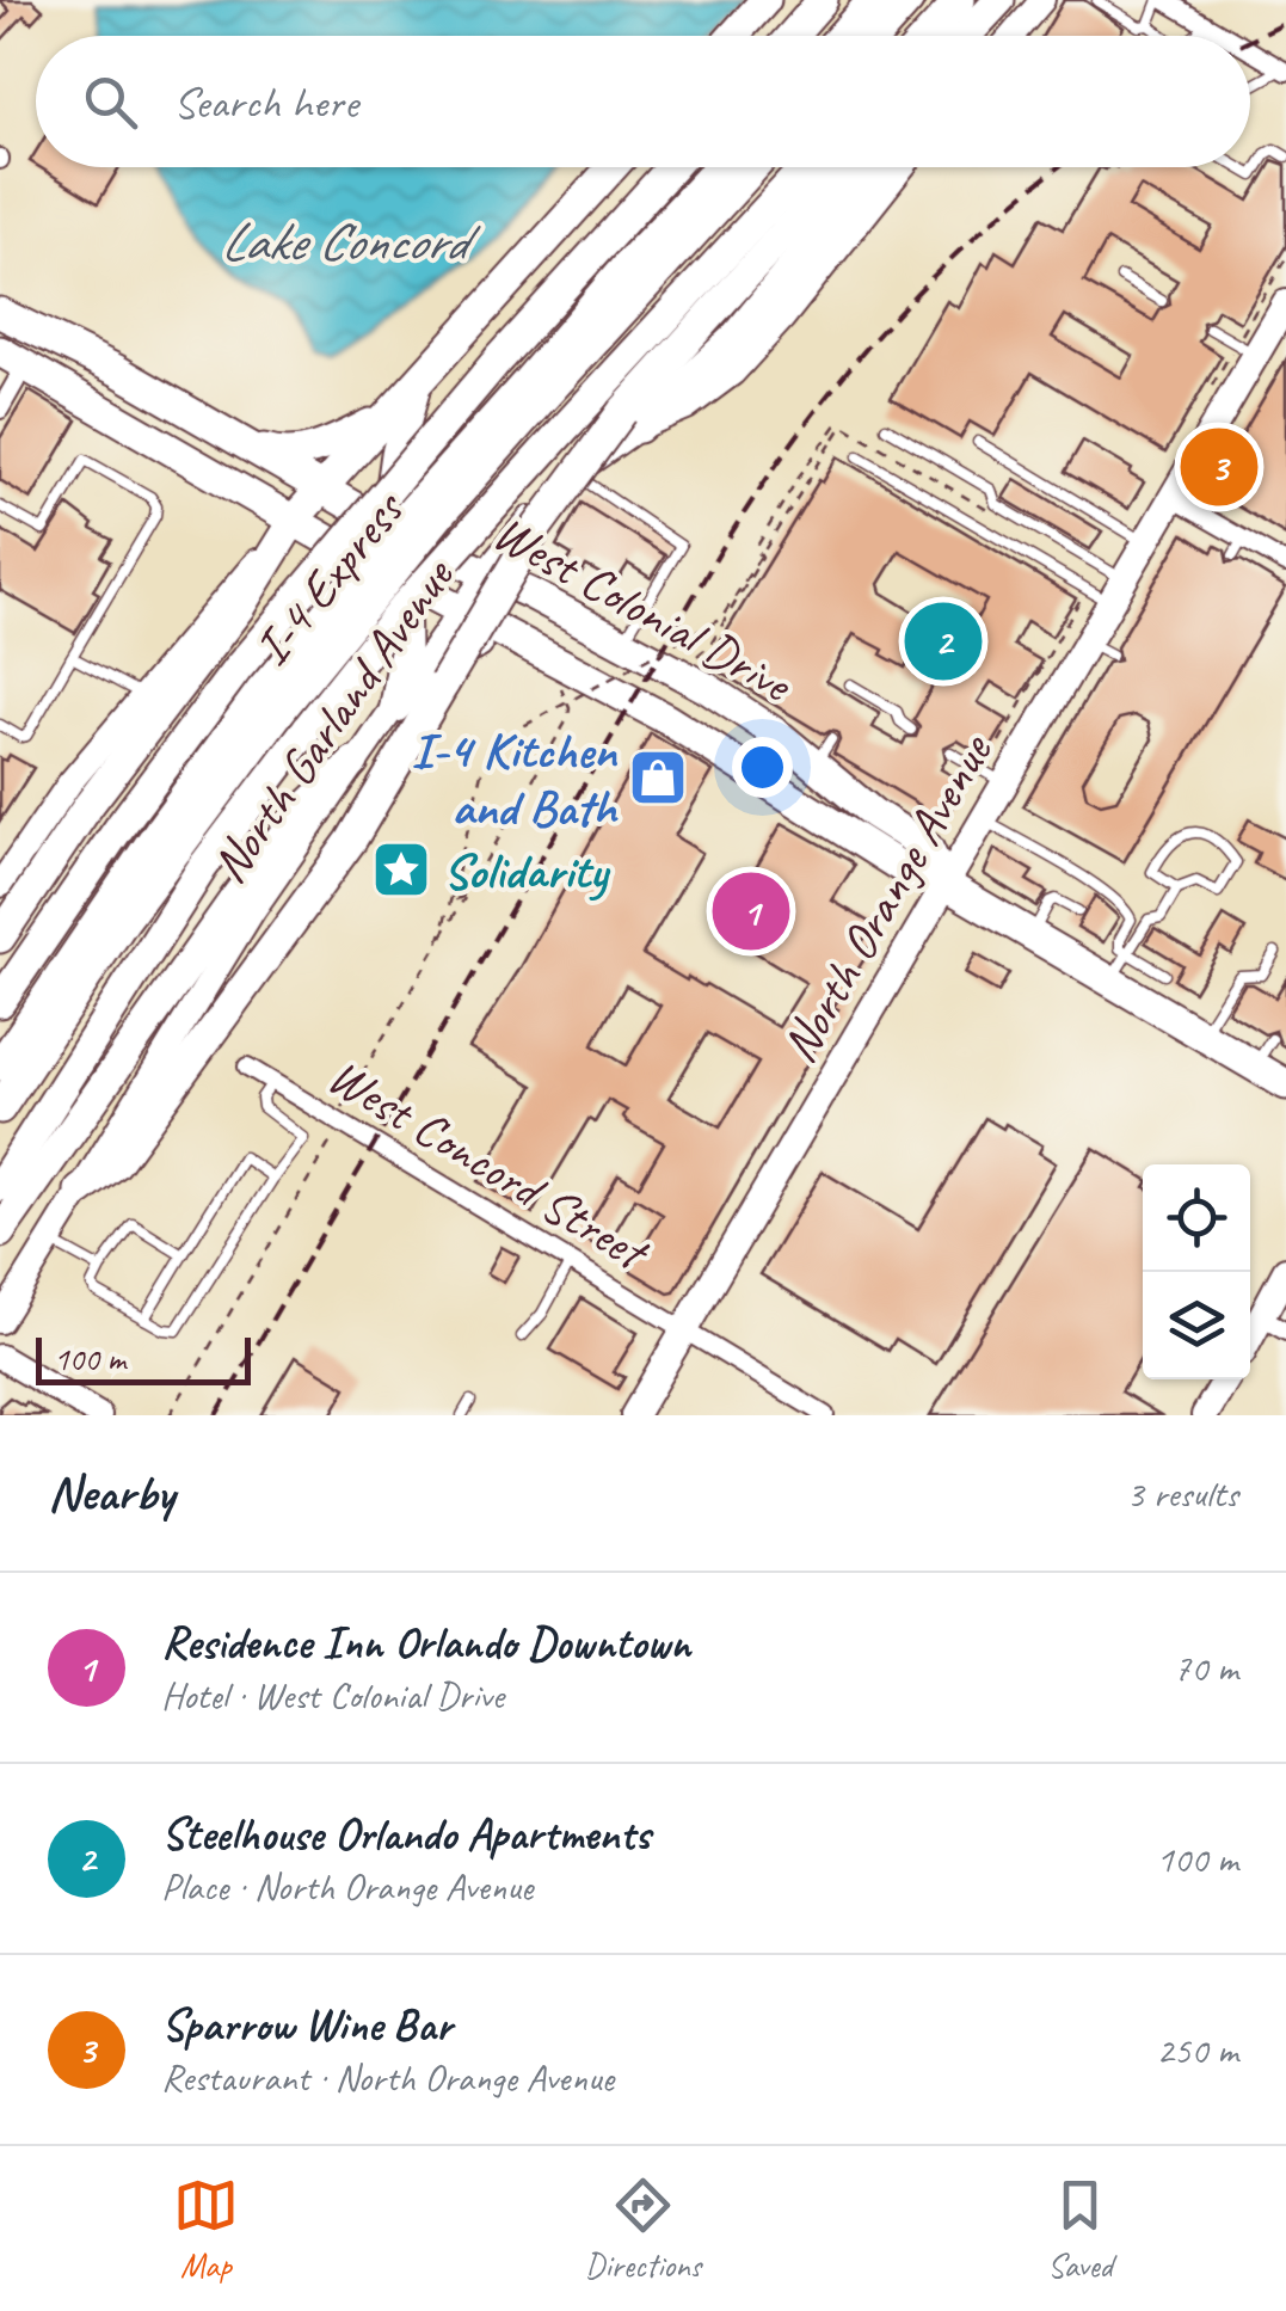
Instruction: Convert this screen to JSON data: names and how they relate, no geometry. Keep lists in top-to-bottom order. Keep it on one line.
{"streets":{"highway":["I-4 Express","West Colonial Drive"],"main road":["North Orange Avenue"],"street":["North Garland Avenue","West Concord Street"]},"crossings":[["West Colonial Drive","North Garland Avenue"],["West Colonial Drive","North Orange Avenue"],["North Orange Avenue","West Concord Street"]],"water":["Lake Concord"],"places":{"shop":["I-4 Kitchen and Bath"],"place":["Solidarity"]},"scale_bar":"100 m","page":{"search":"Search here","pins":["3","2","1"],"scale":"100 m","heading":["Nearby","3 results"],"list":[{"mark":"1","name":"Residence Inn Orlando Downtown","note":"Hotel · West Colonial Drive","value":"70 m"},{"mark":"2","name":"Steelhouse Orlando Apartments","note":"Place · North Orange Avenue","value":"100 m"},{"mark":"3","name":"Sparrow Wine Bar","note":"Restaurant · North Orange Avenue","value":"250 m"}],"nav":["Map","Directions","Saved"]}}
